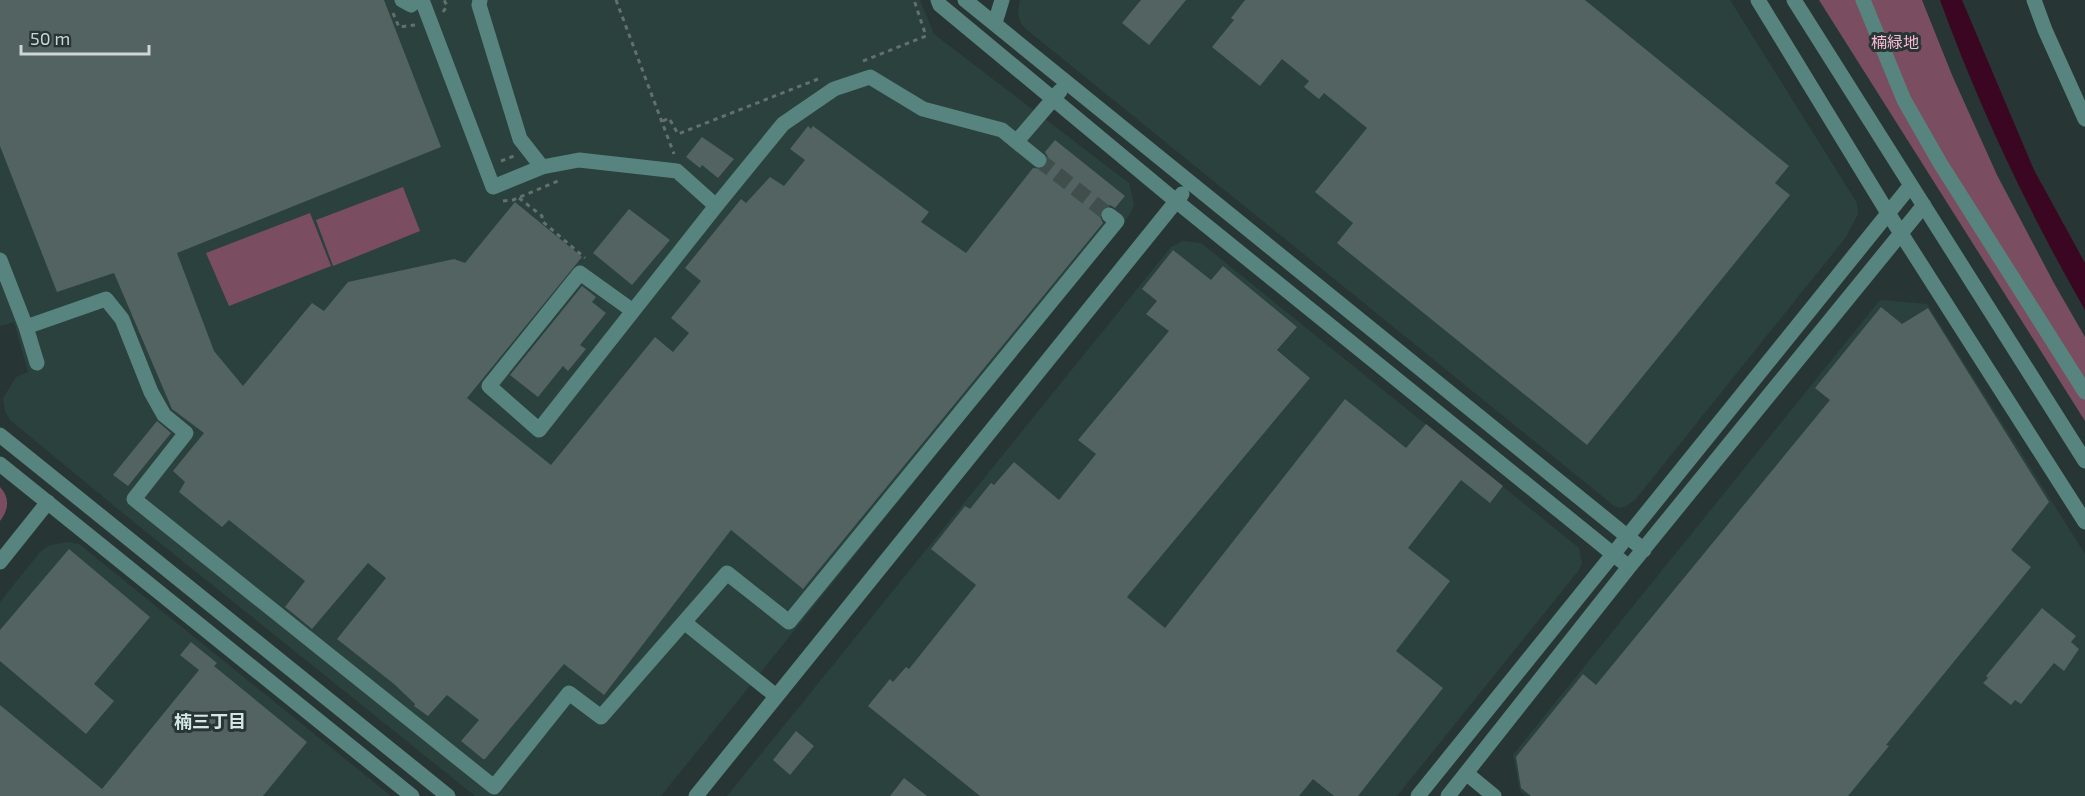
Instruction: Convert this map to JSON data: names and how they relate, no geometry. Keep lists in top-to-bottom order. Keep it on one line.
{"districts":["楠三丁目"],"parks":["楠緑地"],"scale_bar":"50 m"}
